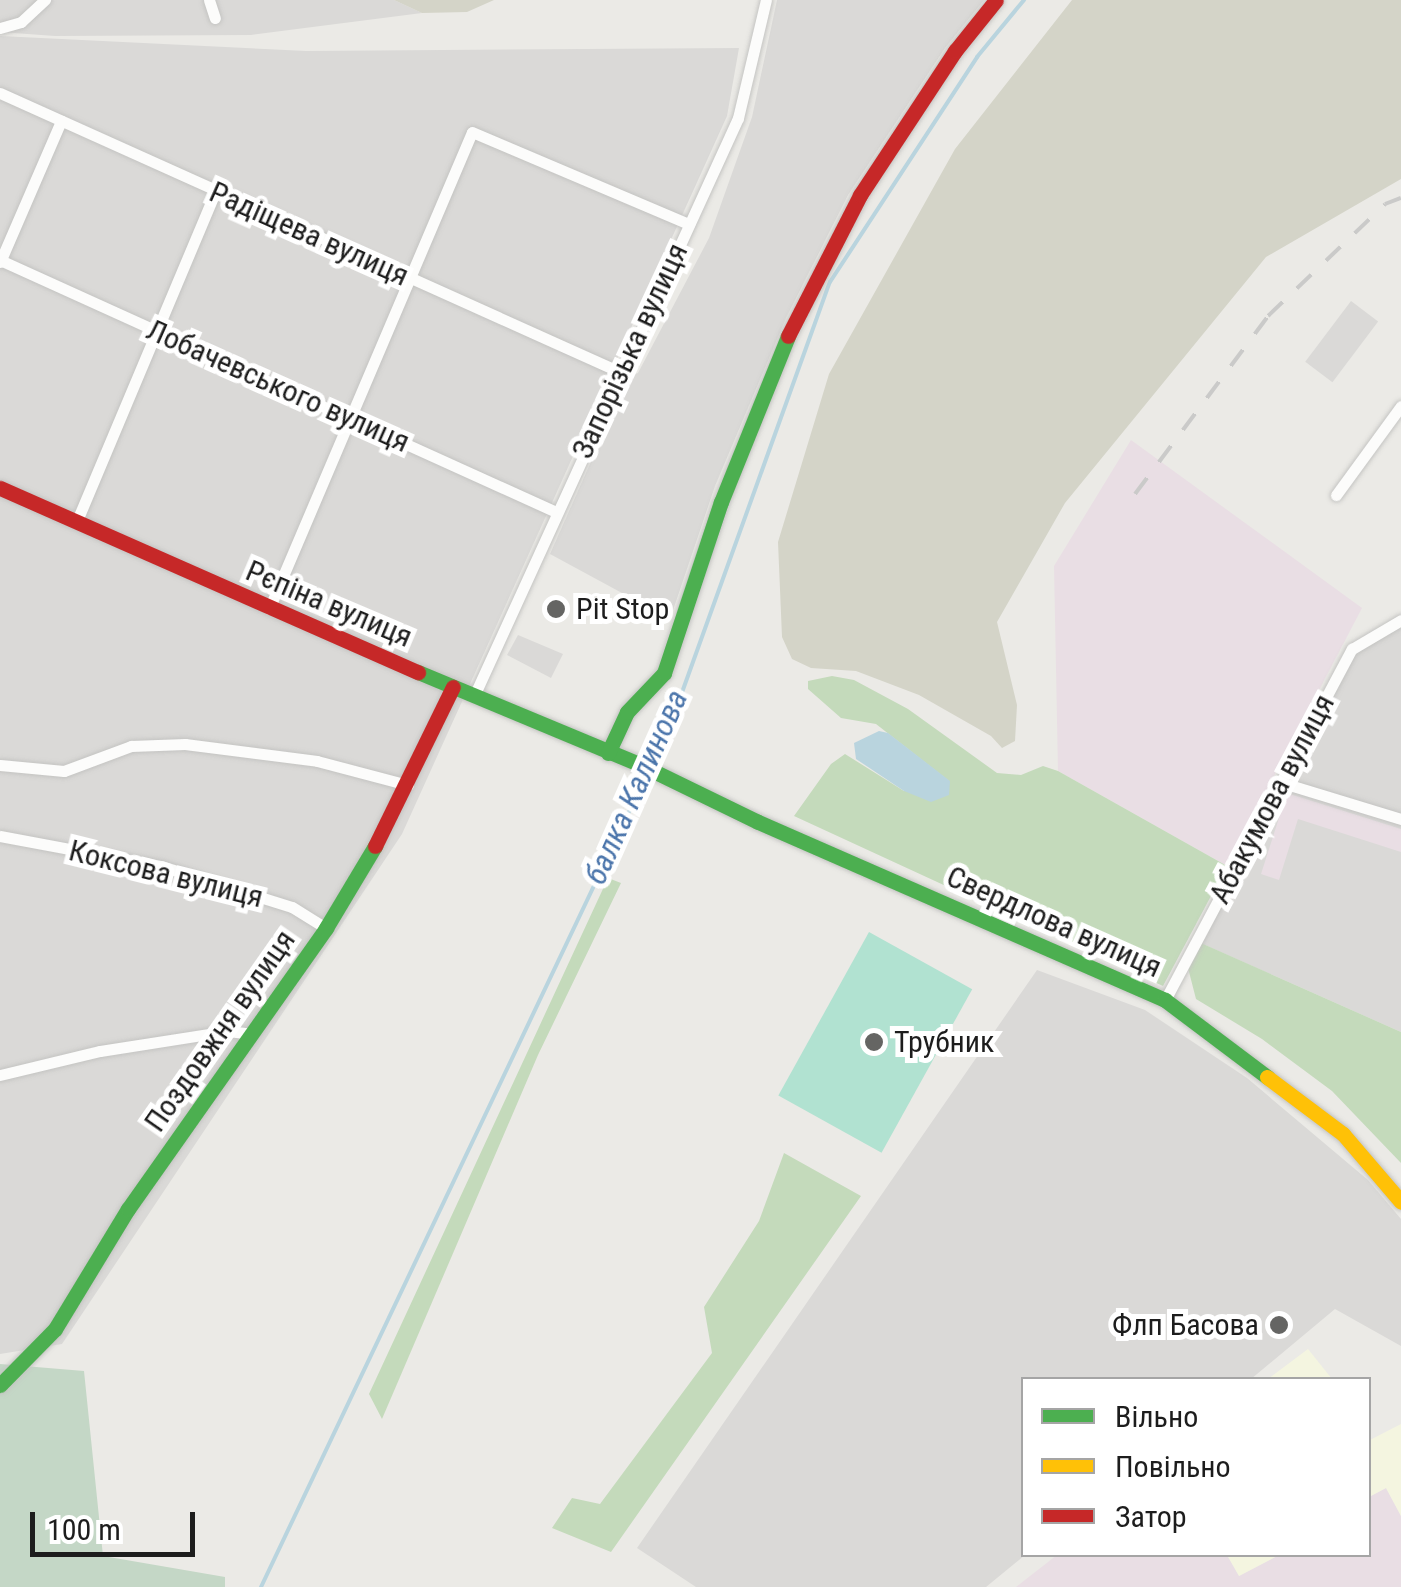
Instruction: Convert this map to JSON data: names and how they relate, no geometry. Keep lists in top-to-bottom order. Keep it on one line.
{"streets":{"street":["Радіщева вулиця","Запорізька вулиця","Лобачевського вулиця","Рєпіна вулиця","Абакумова вулиця","Коксова вулиця","Свердлова вулиця","Поздовжня вулиця"]},"crossings":[["Радіщева вулиця","Запорізька вулиця"],["Запорізька вулиця","Лобачевського вулиця"],["Запорізька вулиця","Рєпіна вулиця"],["Рєпіна вулиця","Свердлова вулиця"],["Рєпіна вулиця","Поздовжня вулиця"],["Абакумова вулиця","Свердлова вулиця"],["Коксова вулиця","Поздовжня вулиця"]],"water":["балка Калинова"],"places":["Pit Stop","Трубник","Флп Басова"],"legend":["Вільно","Повільно","Затор"],"scale_bar":"100 m"}
